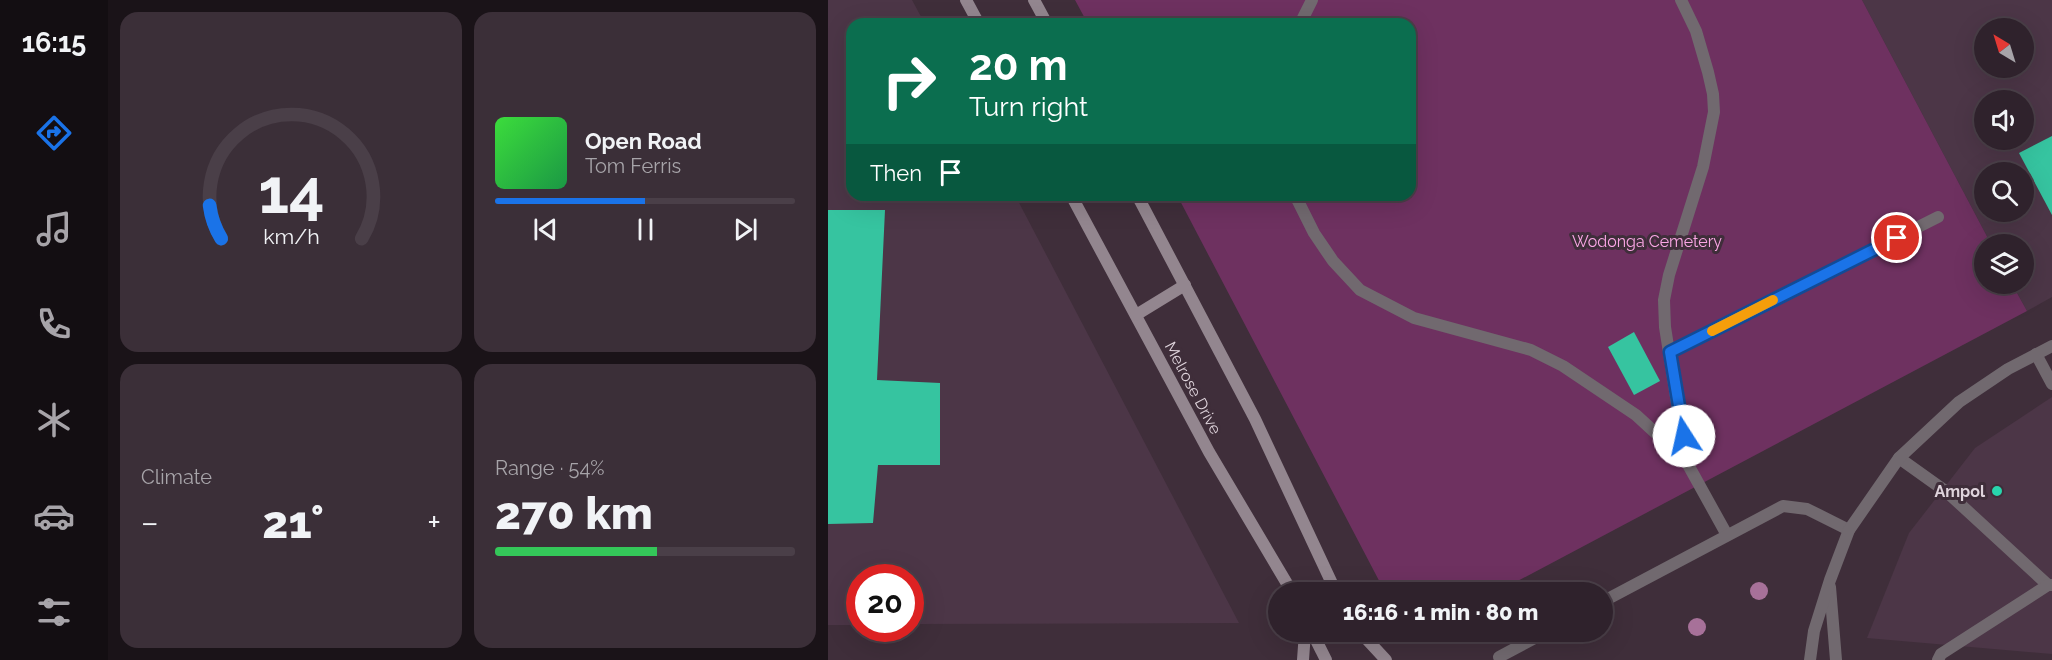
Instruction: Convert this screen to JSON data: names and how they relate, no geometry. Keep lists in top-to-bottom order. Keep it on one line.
{"streets":{"main road":["Melrose Drive"]},"parks":["Wodonga Cemetery"],"places":["Ampol"],"north":"top left","page":{"tabs":"16:15","turn":["20 m","Turn right"],"song":["Open Road","Tom Ferris"],"then":"Then","tile":["Climate",["Range · 54%","270 km"]],"heat":["−","21°","+"],"limit":"20","trip":"16:16 · 1 min · 80 m","gauge":["14","km/h"]}}
